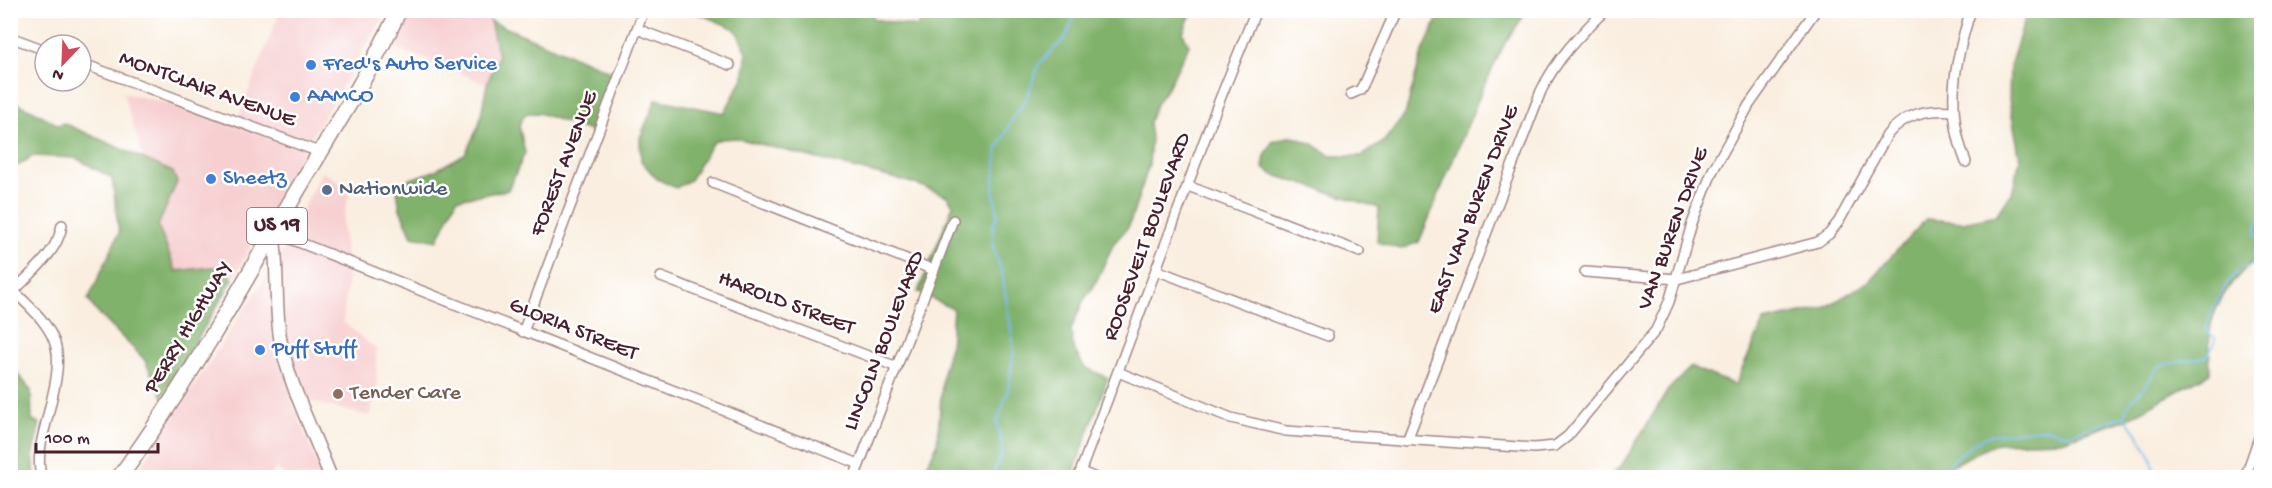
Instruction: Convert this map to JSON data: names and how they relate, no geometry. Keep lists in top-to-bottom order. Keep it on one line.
{"streets":{"main road":["US 19","PERRY HIGHWAY"],"street":["MONTCLAIR AVENUE","FOREST AVENUE","EAST VAN BUREN DRIVE","VAN BUREN DRIVE","ROOSEVELT BOULEVARD","HAROLD STREET","GLORIA STREET","LINCOLN BOULEVARD"]},"crossings":[["MONTCLAIR AVENUE","PERRY HIGHWAY"],["FOREST AVENUE","GLORIA STREET"],["EAST VAN BUREN DRIVE","VAN BUREN DRIVE"],["HAROLD STREET","LINCOLN BOULEVARD"],["PERRY HIGHWAY","GLORIA STREET"],["GLORIA STREET","LINCOLN BOULEVARD"]],"places":["Fred's Auto Service","AAMCO","Sheetz","Nationwide","Puff Stuff","Tender Care"],"scale_bar":"100 m","north":"bottom left"}
